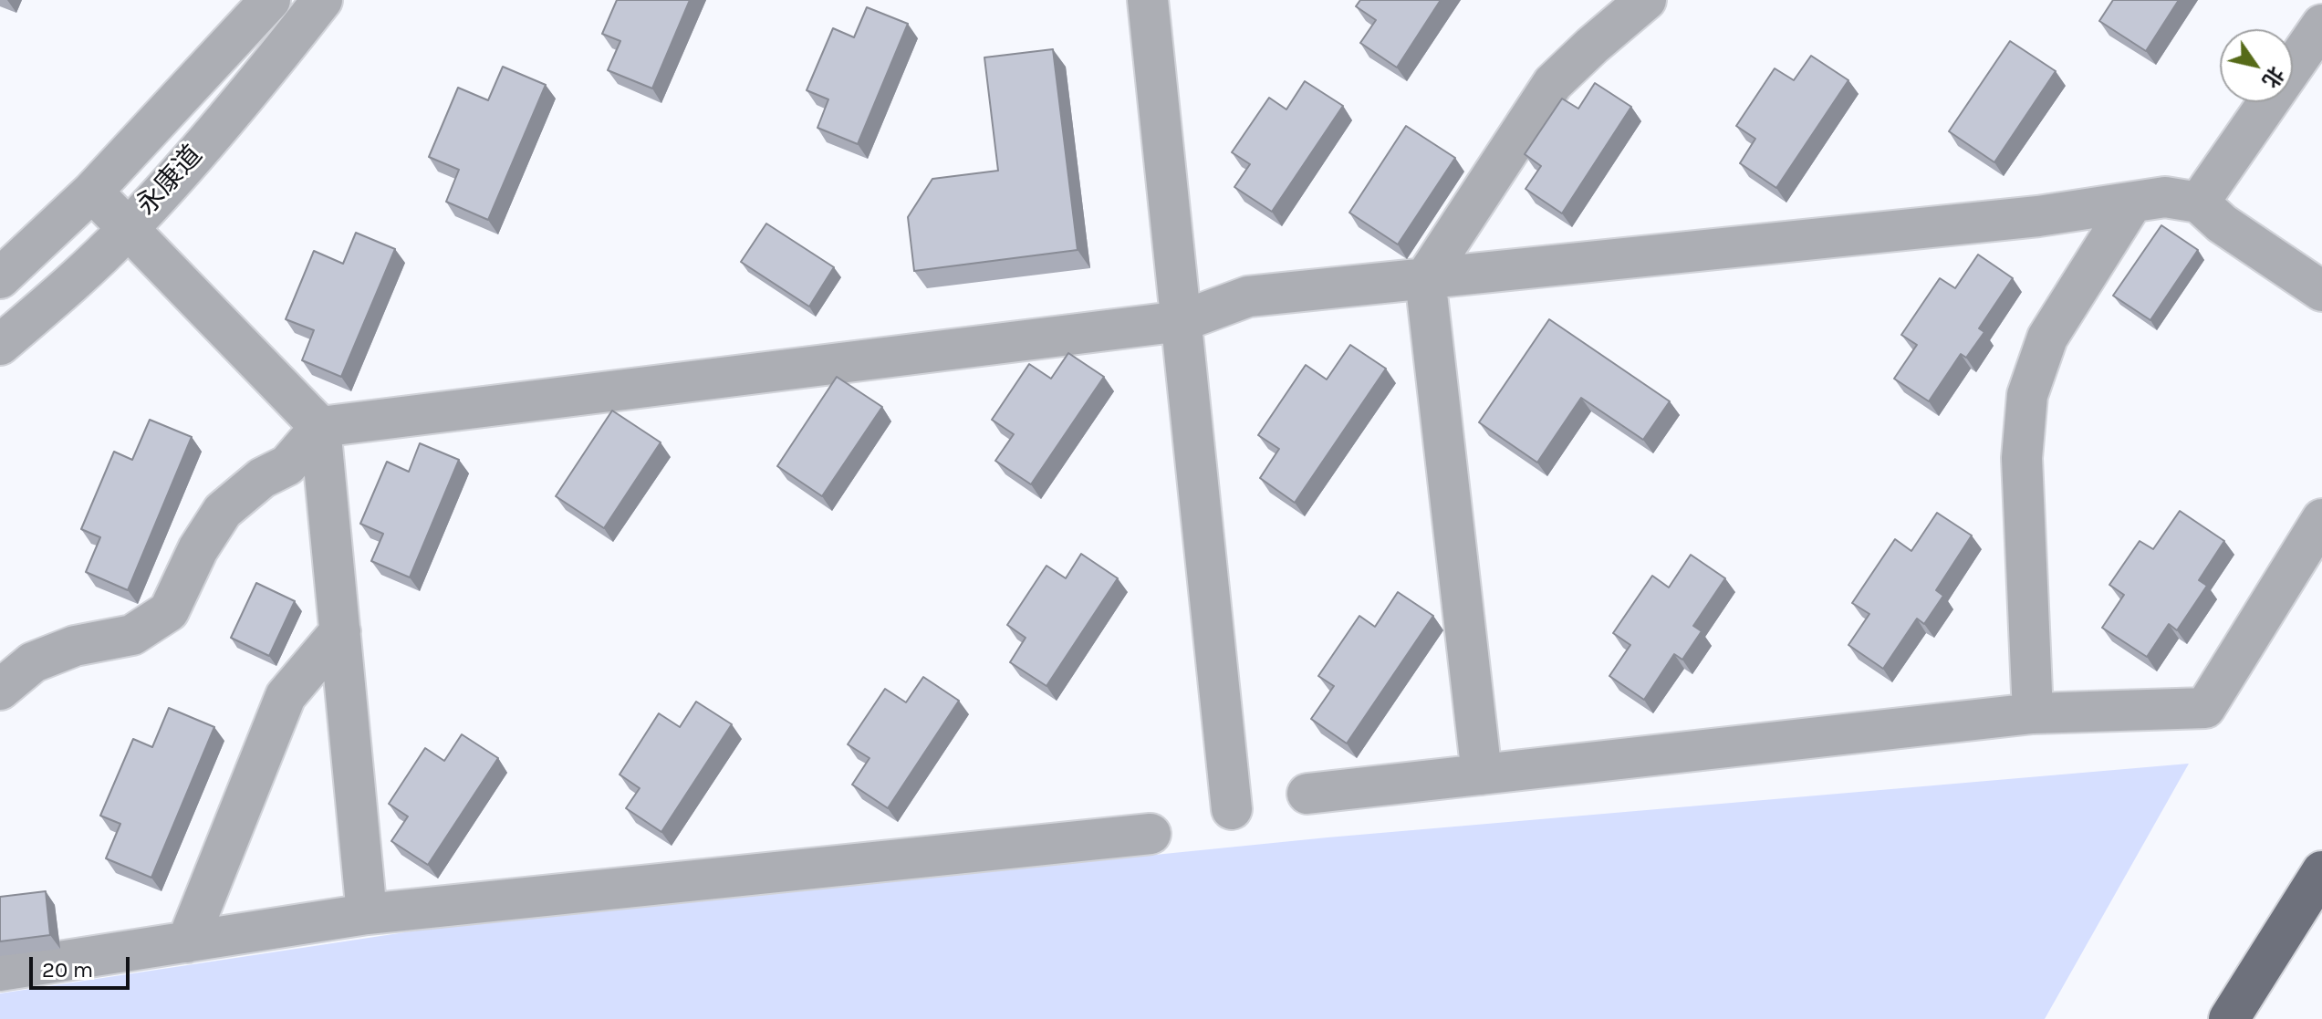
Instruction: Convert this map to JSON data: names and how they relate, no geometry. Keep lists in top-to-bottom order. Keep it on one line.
{"streets":{"street":["永康道"]},"scale_bar":"20 m","north":"bottom right"}
